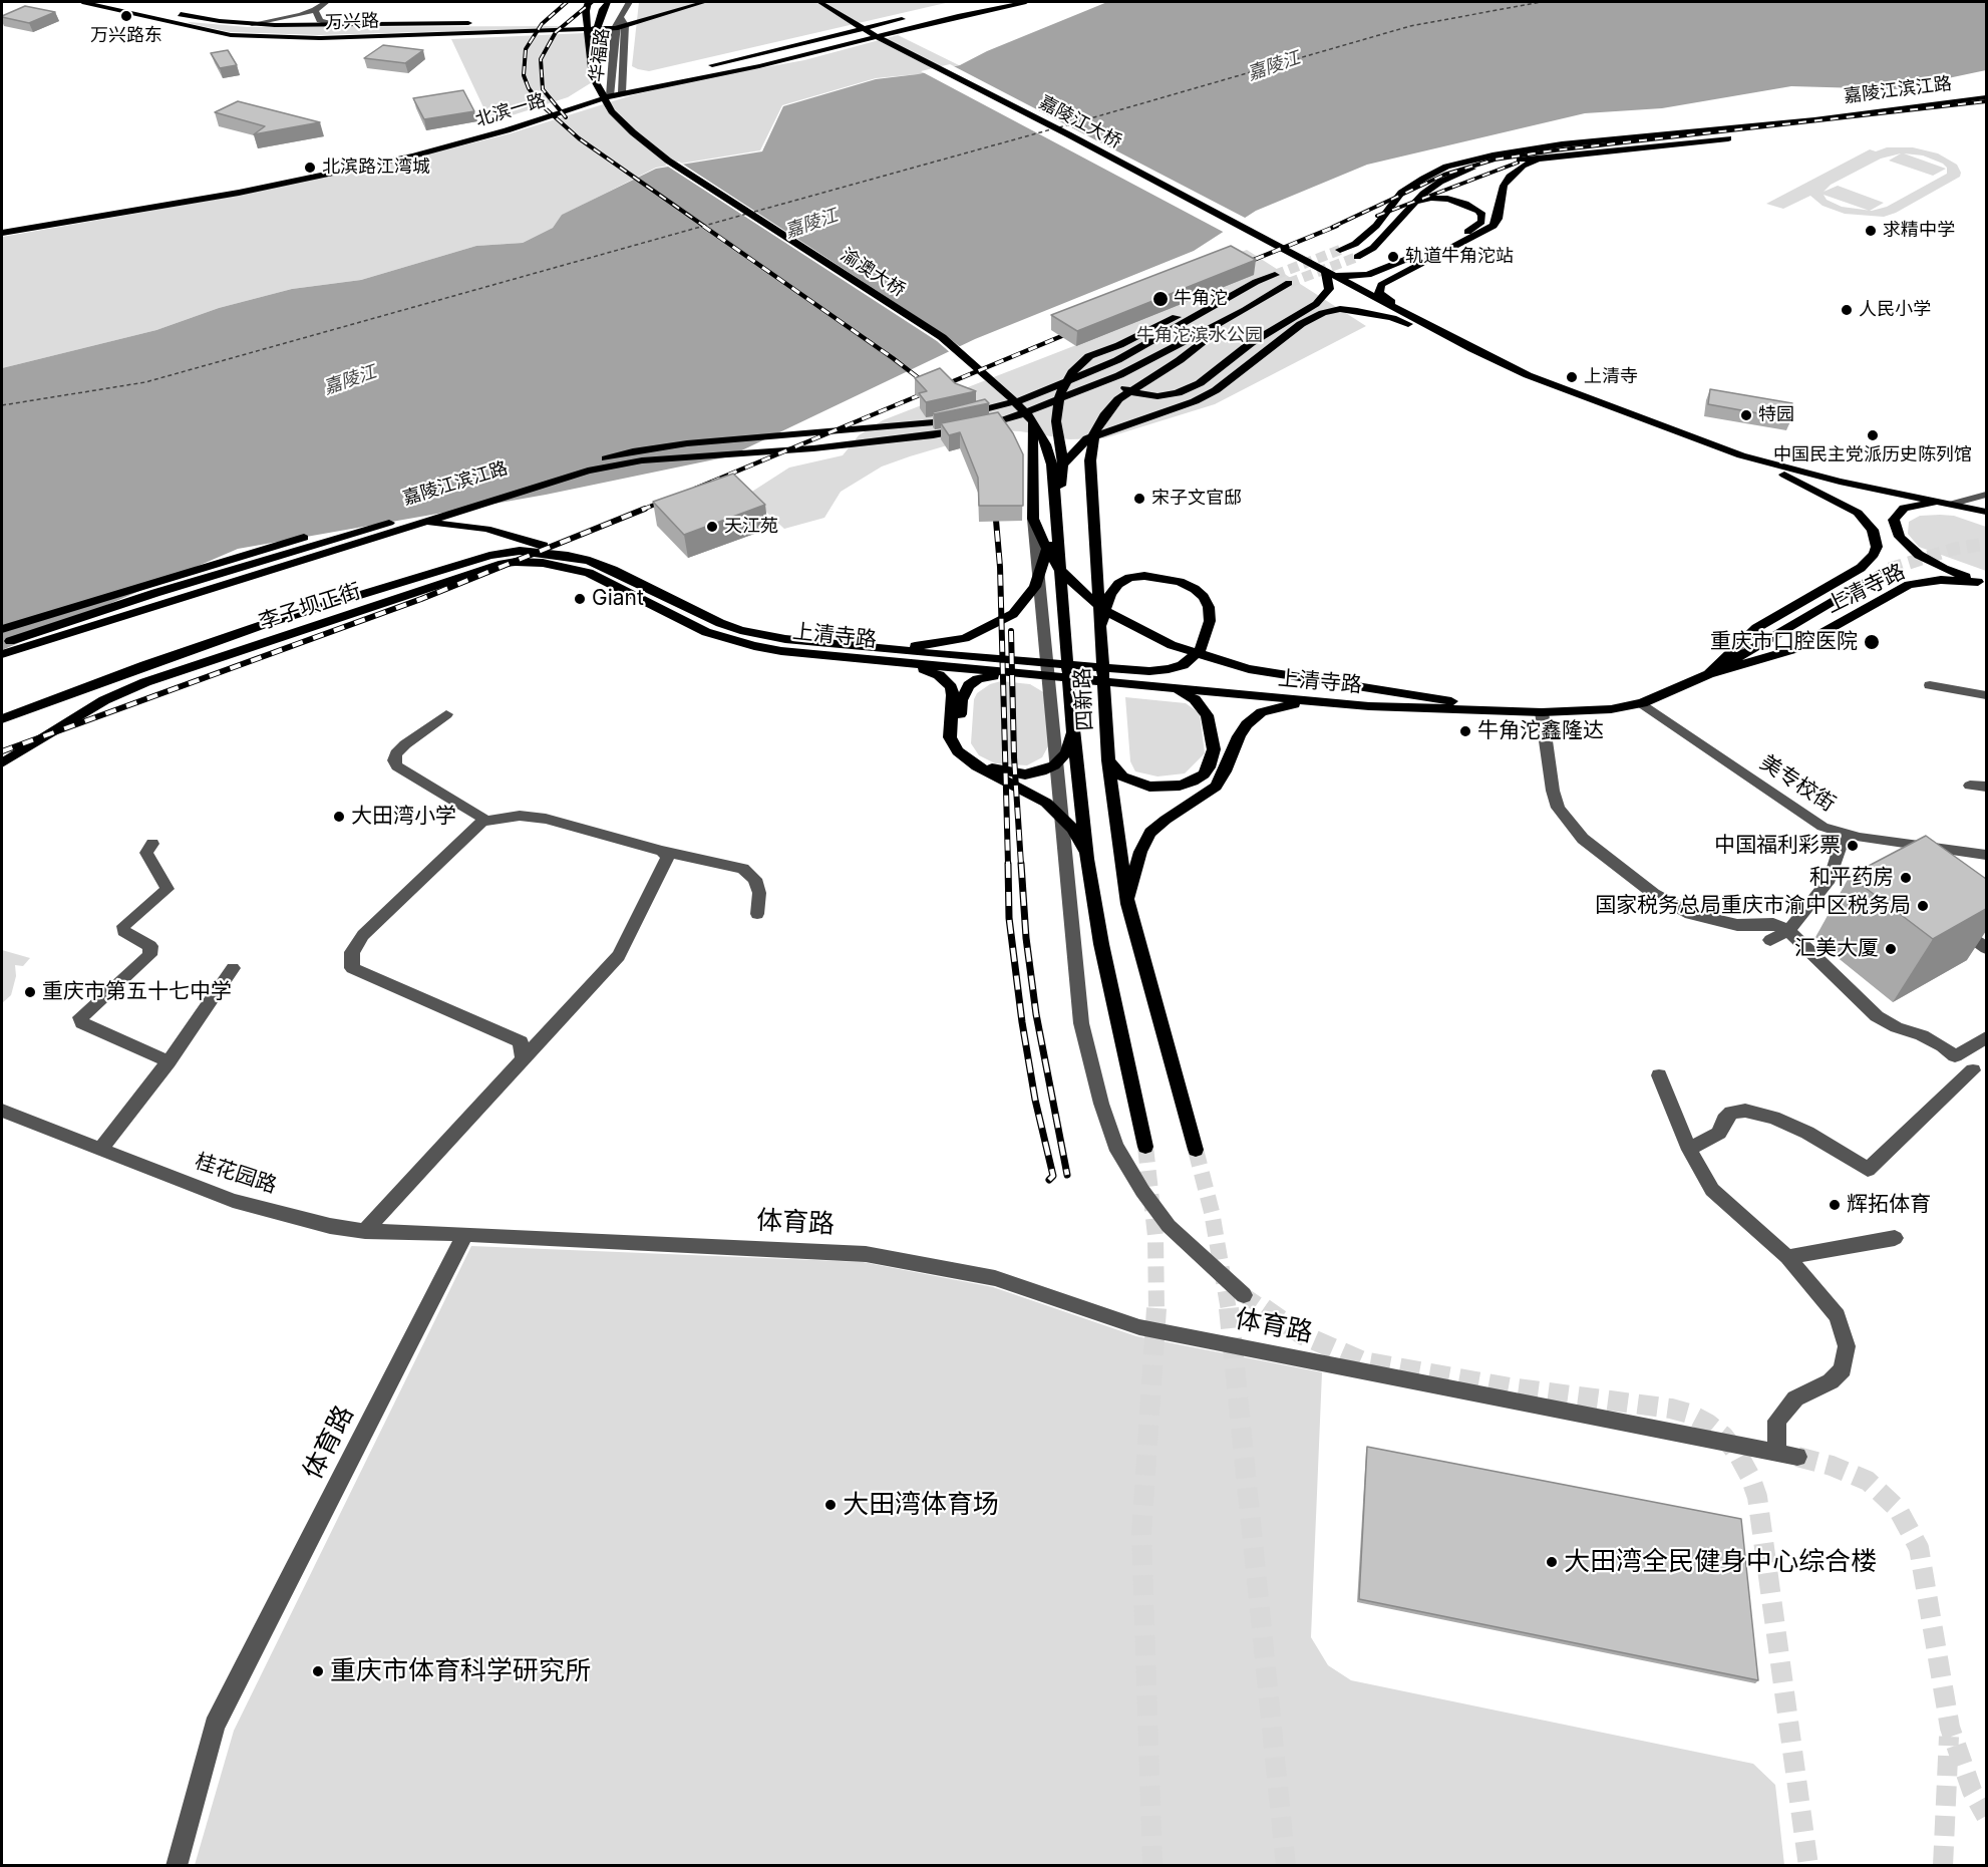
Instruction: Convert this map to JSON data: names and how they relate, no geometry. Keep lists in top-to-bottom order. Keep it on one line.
{"streets":{"main road":["万兴路","嘉陵江滨江路","北滨一路","嘉陵江大桥","渝澳大桥","上清寺路","李子坝正街","四新路"],"street":["华福路","美专校街","桂花园路","体育路"]},"crossings":[["万兴路","华福路"],["华福路","北滨一路"],["嘉陵江滨江路","四新路"],["渝澳大桥","四新路"],["上清寺路","李子坝正街"],["上清寺路","四新路"],["上清寺路","美专校街"],["桂花园路","体育路"]],"water":["嘉陵江"],"parks":["牛角沱滨水公园"],"places":["万兴路东","北滨路江湾城","求精中学","轨道牛角沱站","牛角沱","人民小学","上清寺","特园","中国民主党派历史陈列馆","宋子文官邸","天江苑","Giant","重庆市口腔医院","牛角沱鑫隆达","大田湾小学","中国福利彩票","和平药房","国家税务总局重庆市渝中区税务局","汇美大厦","重庆市第五十七中学","辉拓体育","大田湾体育场","大田湾全民健身中心综合楼","重庆市体育科学研究所"]}
